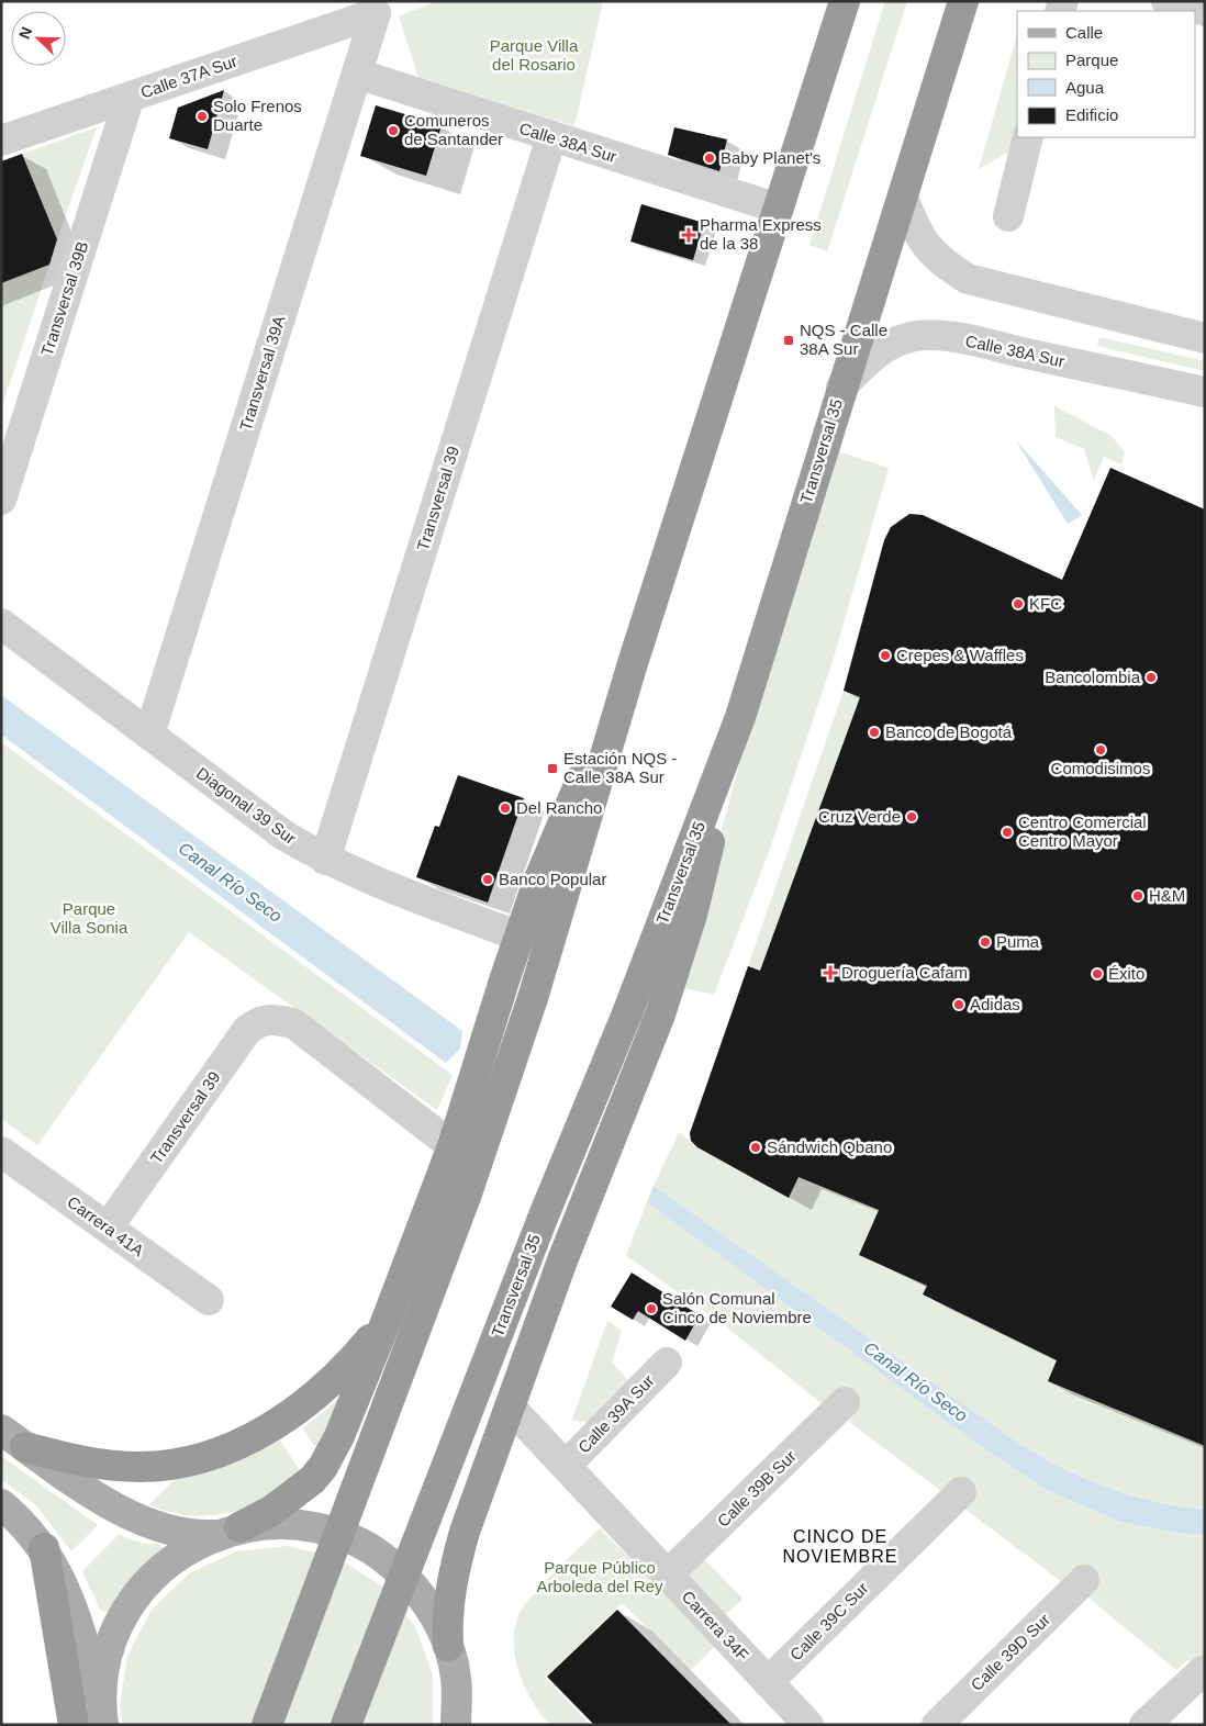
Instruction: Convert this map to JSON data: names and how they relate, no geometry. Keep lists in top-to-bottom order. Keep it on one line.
{"streets":{"highway":["Transversal 35"],"street":["Calle 37A Sur","Calle 38A Sur","Transversal 39B","Transversal 39A","Transversal 39","Diagonal 39 Sur","Carrera 41A","Calle 39A Sur","Calle 39B Sur","Calle 39C Sur","Carrera 34F","Calle 39D Sur"]},"crossings":[["Calle 37A Sur","Transversal 39B"],["Calle 37A Sur","Transversal 39A"],["Calle 38A Sur","Transversal 39A"],["Calle 38A Sur","Transversal 35"],["Calle 38A Sur","Transversal 39"],["Transversal 39A","Diagonal 39 Sur"],["Transversal 39","Diagonal 39 Sur"],["Transversal 39","Carrera 41A"],["Calle 39A Sur","Carrera 34F"],["Calle 39B Sur","Carrera 34F"],["Calle 39C Sur","Carrera 34F"]],"districts":["CINCO DE NOVIEMBRE"],"water":["Canal Río Seco"],"parks":["Parque Villa del Rosario","Parque Villa Sonia","Parque Público Arboleda del Rey"],"places":{"other":["Solo Frenos Duarte","Comuneros de Santander","Baby Planet's","KFC","Crepes & Waffles","Bancolombia","Banco de Bogotá","Comodisimos","Del Rancho","Cruz Verde","Centro Comercial Centro Mayor","Banco Popular","H&M","Puma","Éxito","Adidas","Sándwich Qbano","Salón Comunal Cinco de Noviembre"],"health":["Pharma Express de la 38","Droguería Cafam"],"transit":["NQS - Calle 38A Sur","Estación NQS - Calle 38A Sur"]},"legend":["Calle","Parque","Agua","Edificio"],"north":"top left"}
